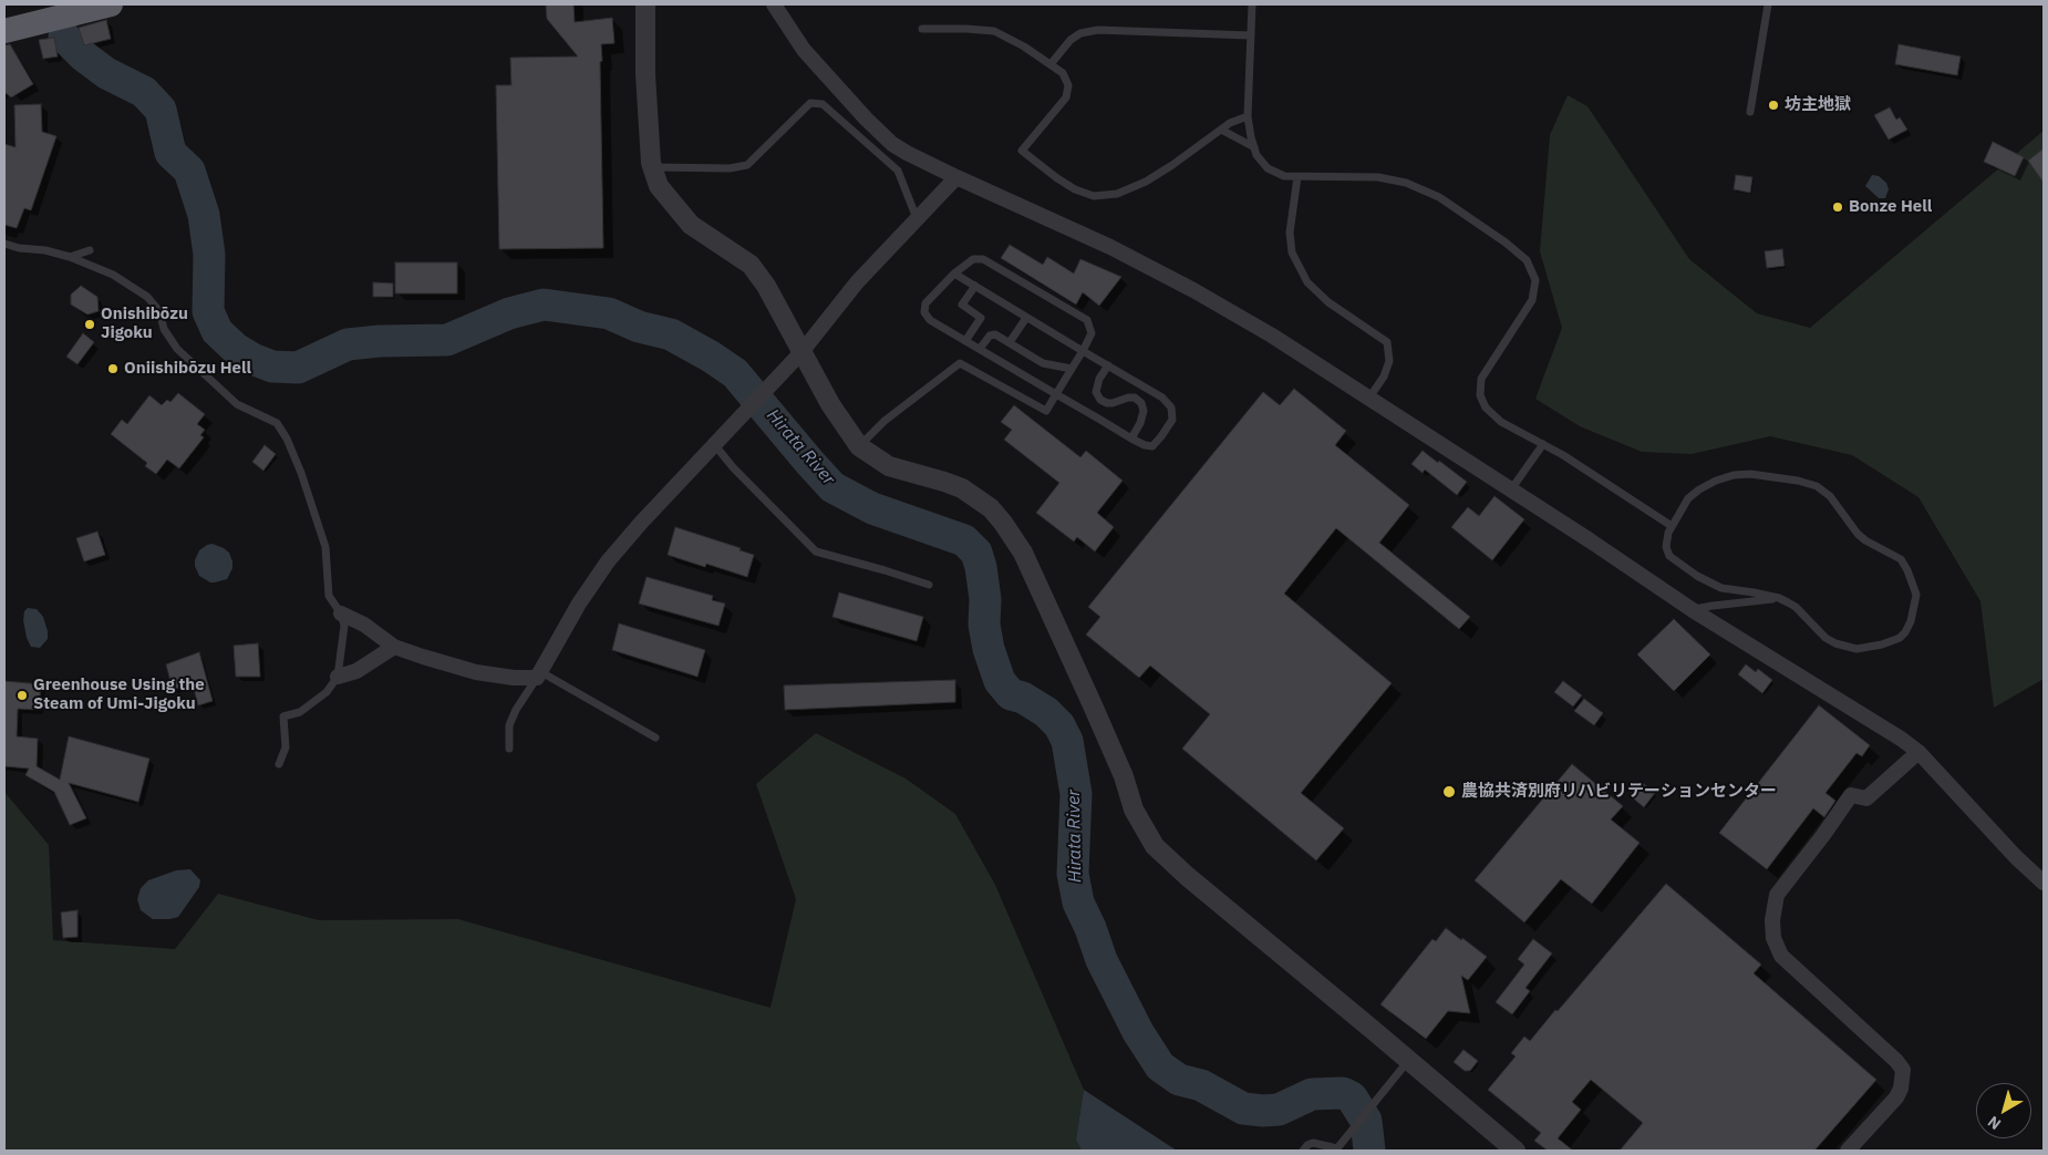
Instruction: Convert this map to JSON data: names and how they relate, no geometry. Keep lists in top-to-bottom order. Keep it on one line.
{"water":["Hirata River"],"places":["坊主地獄","Bonze Hell","Onishibōzu Jigoku","Oniishibōzu Hell","Greenhouse Using the Steam of Umi-Jigoku","農協共済別府リハビリテーションセンター"],"north":"bottom left"}
